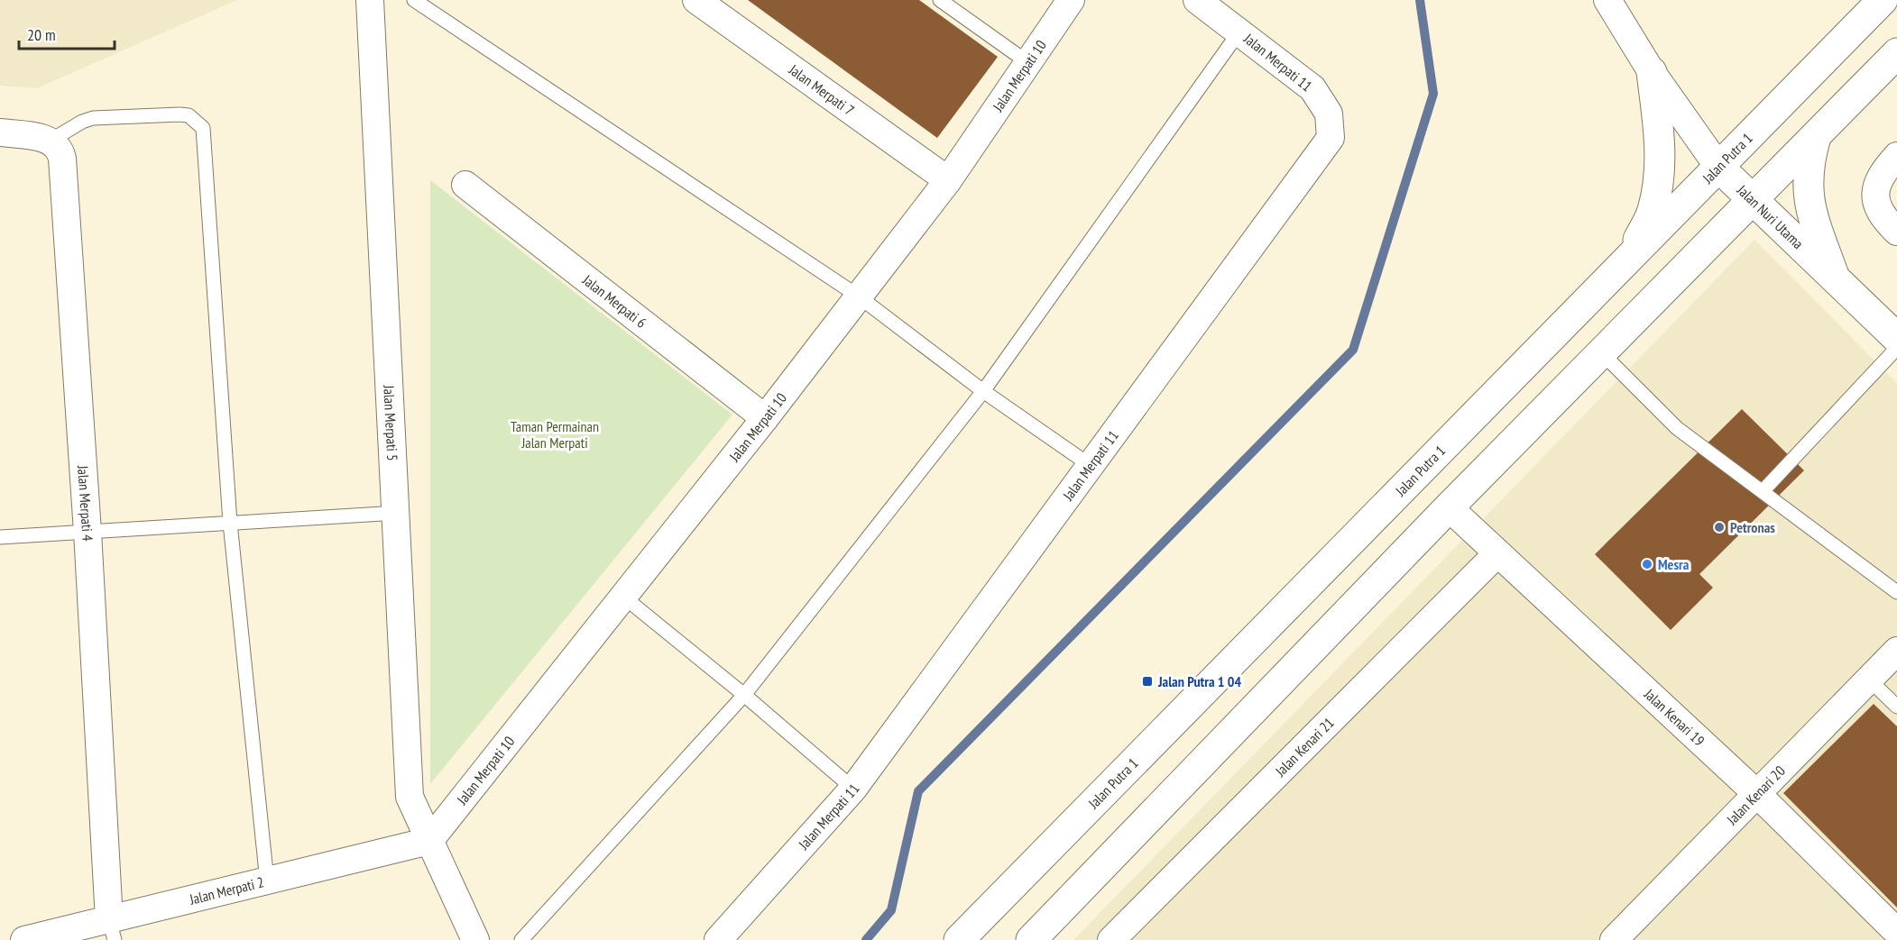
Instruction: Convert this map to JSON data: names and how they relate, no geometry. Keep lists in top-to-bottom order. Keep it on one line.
{"streets":{"main road":["Jalan Putra 1","Jalan Nuri Utama"],"street":["Jalan Merpati 11","Jalan Merpati 10","Jalan Merpati 7","Jalan Merpati 6","Jalan Merpati 5","Jalan Merpati 4","Jalan Kenari 19","Jalan Kenari 21","Jalan Kenari 20","Jalan Merpati 2"]},"crossings":[["Jalan Merpati 10","Jalan Merpati 7"],["Jalan Merpati 10","Jalan Merpati 6"],["Jalan Merpati 10","Jalan Merpati 5"],["Jalan Merpati 10","Jalan Merpati 2"],["Jalan Putra 1","Jalan Nuri Utama"],["Jalan Merpati 5","Jalan Merpati 2"],["Jalan Merpati 4","Jalan Merpati 2"],["Jalan Kenari 19","Jalan Kenari 21"],["Jalan Kenari 19","Jalan Kenari 20"]],"parks":["Taman Permainan Jalan Merpati"],"places":{"other":["Petronas","Mesra"],"transit":["Jalan Putra 1 04"]},"scale_bar":"20 m"}
